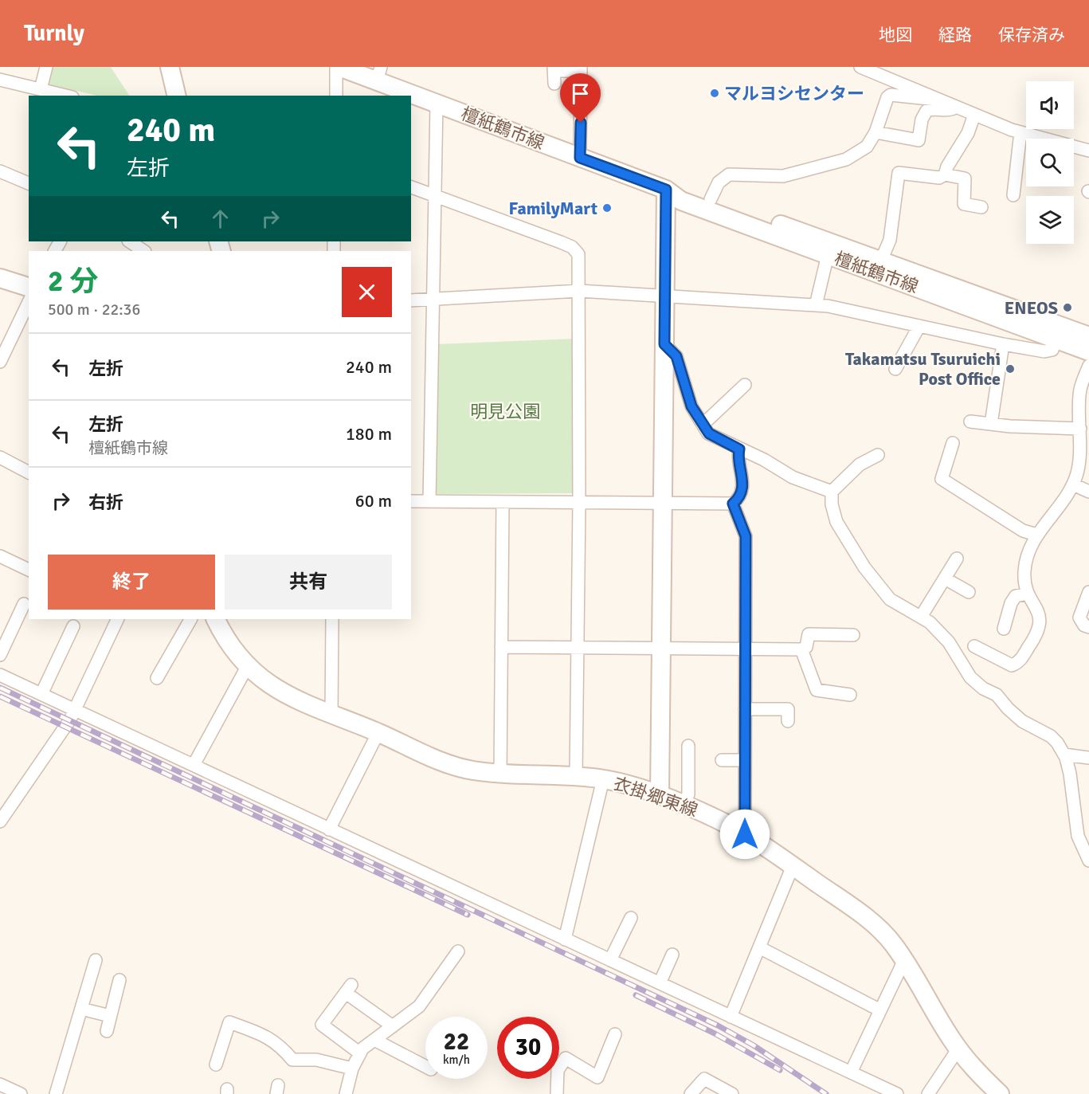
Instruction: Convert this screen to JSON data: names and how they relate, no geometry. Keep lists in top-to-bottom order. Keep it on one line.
{"streets":{"main road":["檀紙鶴市線","衣掛郷東線"]},"parks":["明見公園"],"places":["マルヨシセンター","FamilyMart","ENEOS","Takamatsu Tsuruichi Post Office"],"page":{"header":"Turnly","nav":["地図","経路","保存済み"],"turn":["240 m","左折"],"heading":["2 分","500 m · 22:36"],"list":[{"name":"左折","value":"240 m"},{"name":"左折","note":"檀紙鶴市線","value":"180 m"},{"name":"右折","value":"60 m"}],"buttons":["終了","共有"],"speed":"22 km/h","limit":"30"}}
